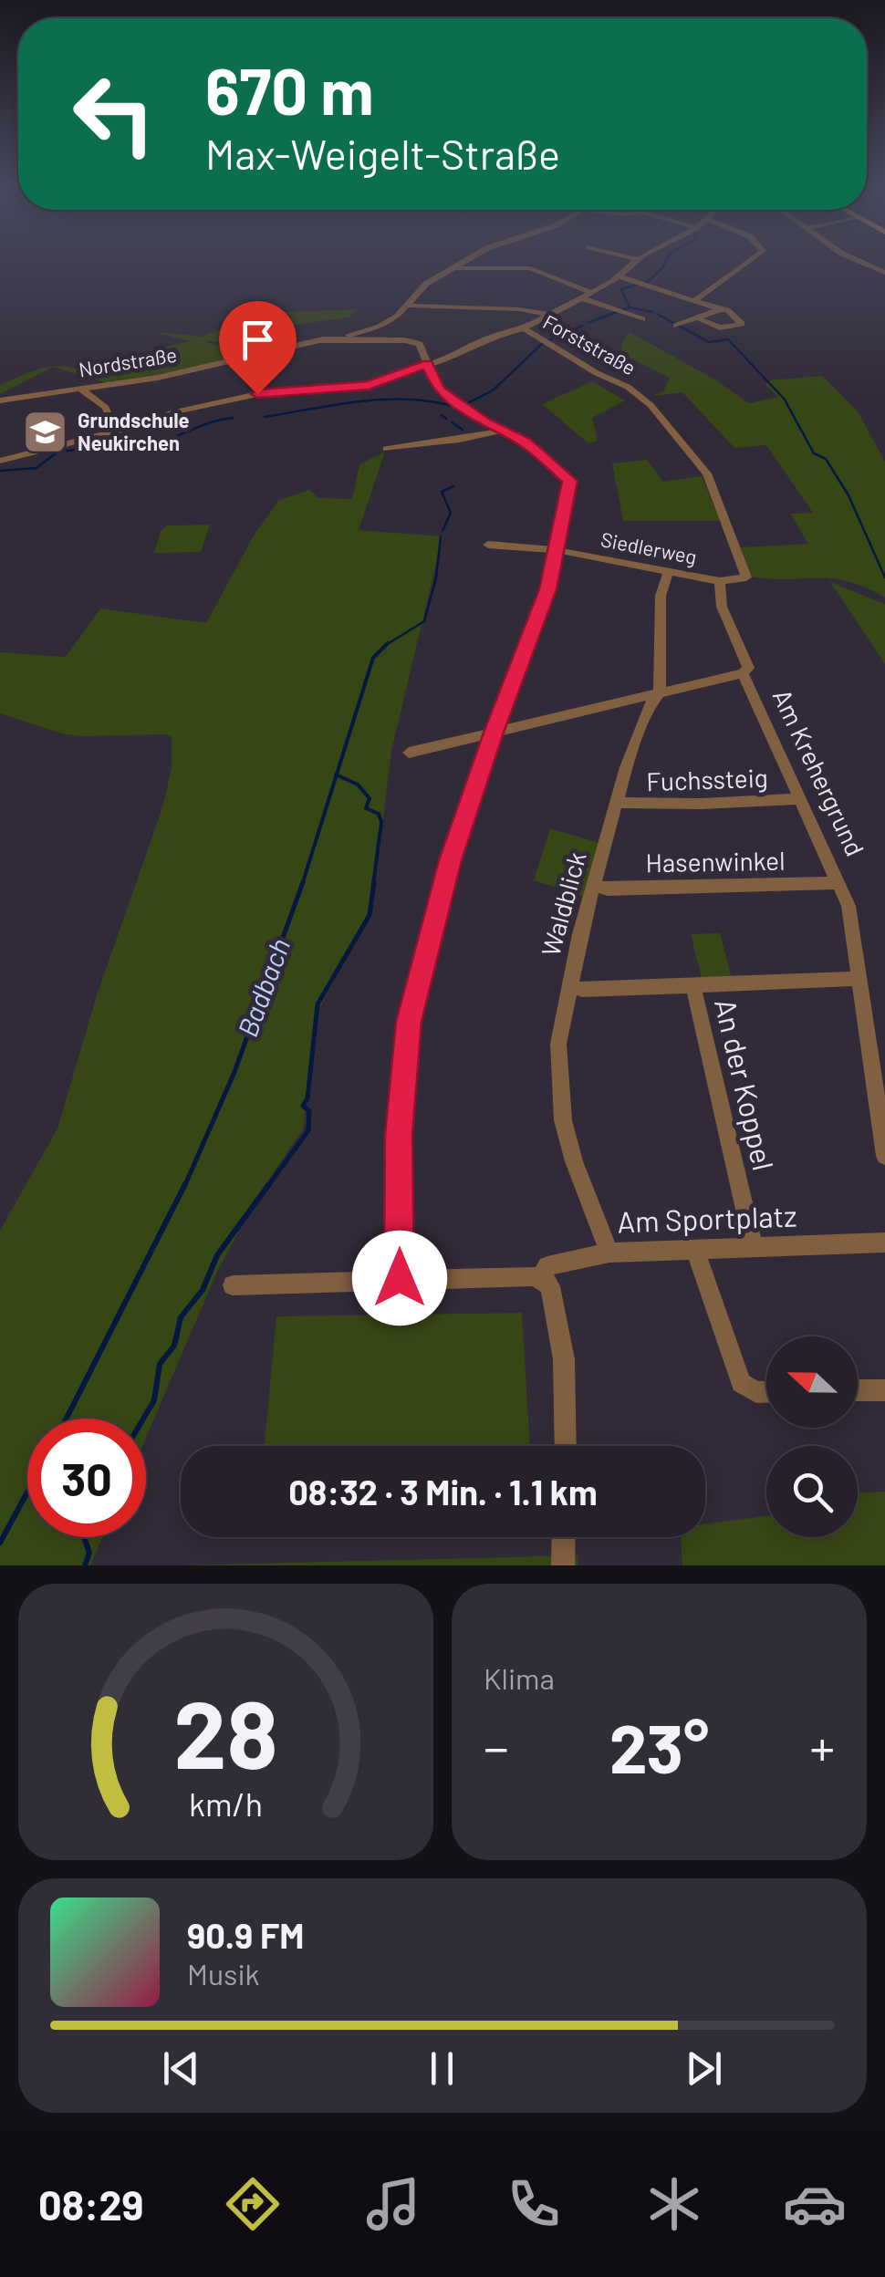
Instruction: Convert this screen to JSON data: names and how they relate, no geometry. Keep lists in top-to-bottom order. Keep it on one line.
{"streets":{"street":["Forststraße","Nordstraße","Siedlerweg","Am Krehergrund","Fuchssteig","Hasenwinkel","Waldblick","An der Koppel","Am Sportplatz"]},"crossings":[["Forststraße","Siedlerweg"],["Siedlerweg","Am Krehergrund"],["Siedlerweg","Waldblick"],["Am Krehergrund","Fuchssteig"],["Am Krehergrund","Hasenwinkel"],["Am Krehergrund","An der Koppel"],["Fuchssteig","Waldblick"],["Hasenwinkel","Waldblick"],["Waldblick","An der Koppel"],["Waldblick","Am Sportplatz"],["An der Koppel","Am Sportplatz"]],"water":["Badbach"],"places":{"school or university":["Grundschule Neukirchen"]},"north":"left","page":{"turn":["670 m","Max-Weigelt-Straße"],"limit":"30","trip":"08:32 · 3 Min. · 1.1 km","tile":"Klima","heat":["−","23°","+"],"song":["90.9 FM","Musik"],"tabs":"08:29","gauge":["28","km/h"]}}
